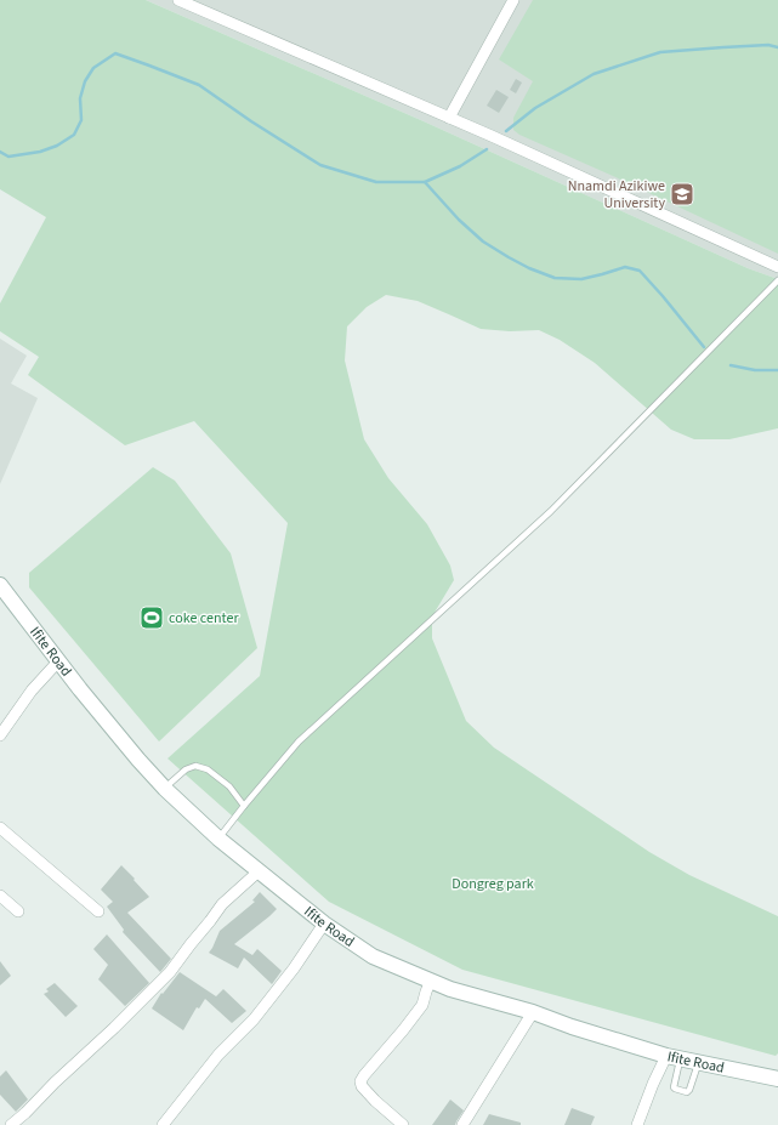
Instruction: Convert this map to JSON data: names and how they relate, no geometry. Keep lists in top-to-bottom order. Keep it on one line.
{"streets":{"street":["Ifite Road"]},"parks":["Dongreg park"],"places":{"school or university":["Nnamdi Azikiwe University"],"sports":["coke center"]}}
